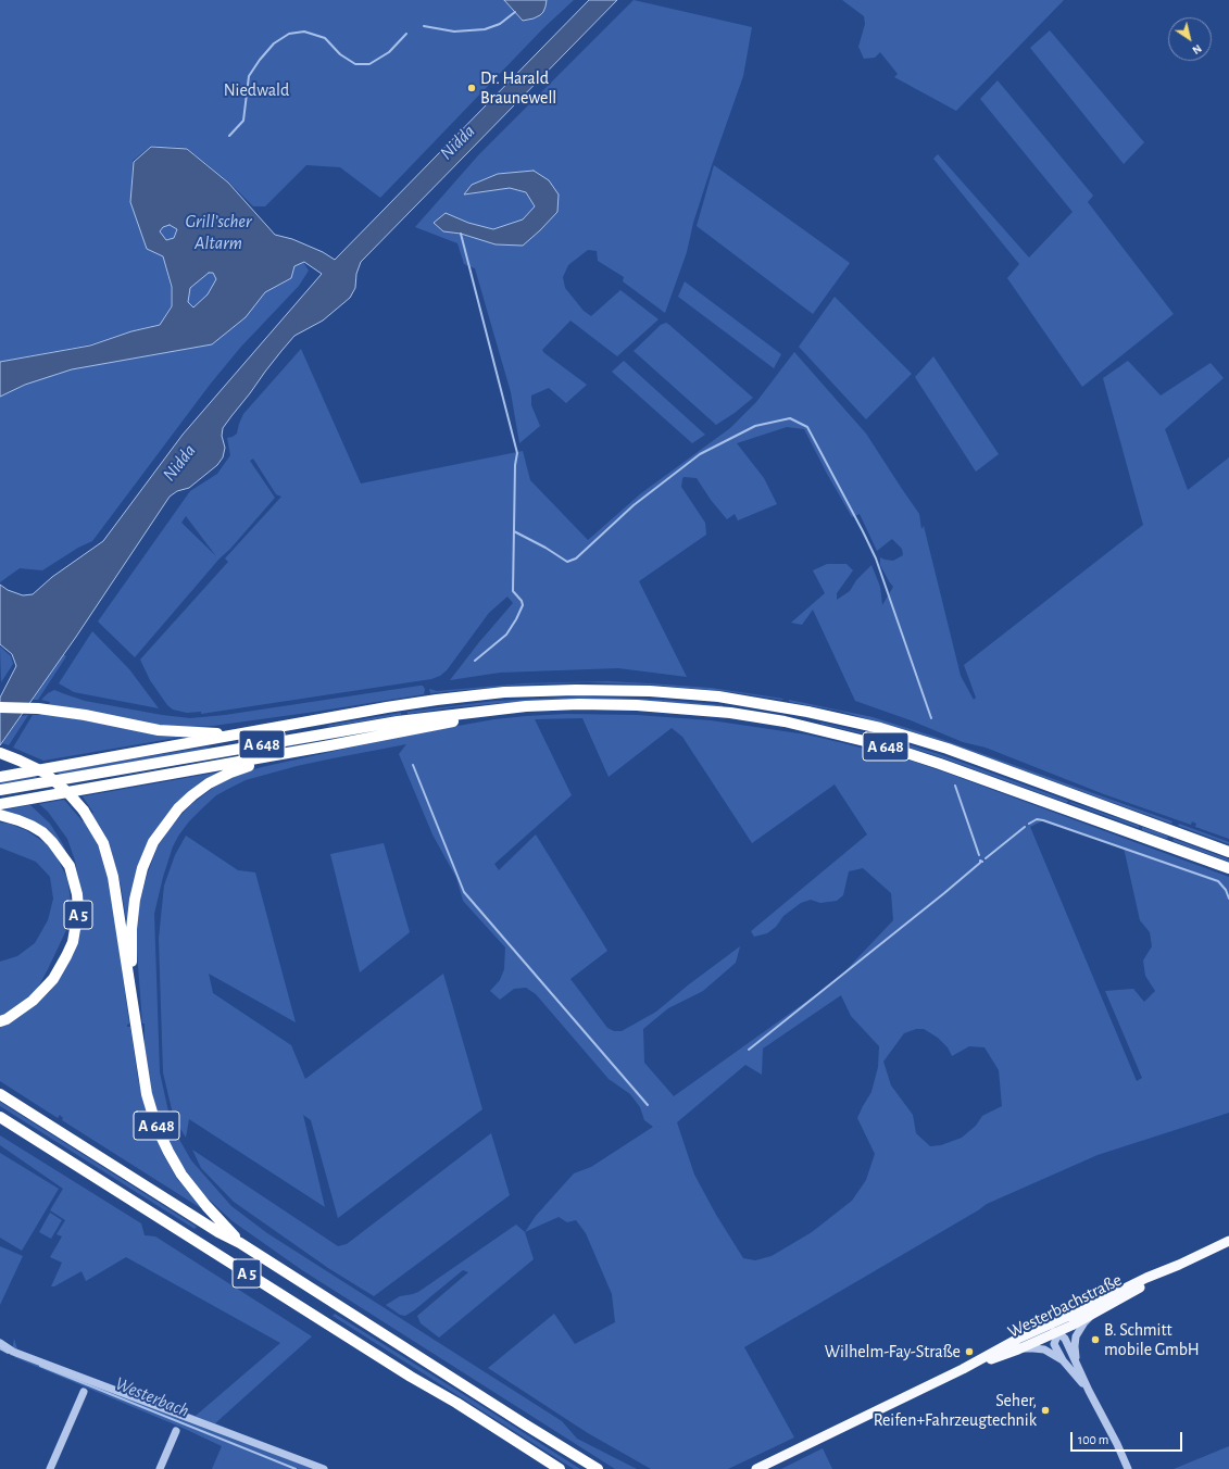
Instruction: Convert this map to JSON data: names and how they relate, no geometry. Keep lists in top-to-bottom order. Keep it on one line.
{"streets":{"highway":["A 648","A 5"],"main road":["Westerbachstraße"]},"crossings":[["A 648","A 5"]],"water":["Nidda","Grill’scher Altarm","Westerbach"],"parks":["Niedwald"],"places":["Dr. Harald Braunewell","B. Schmitt mobile GmbH","Wilhelm-Fay-Straße","Seher, Reifen+Fahrzeugtechnik"],"scale_bar":"100 m","north":"bottom right"}
